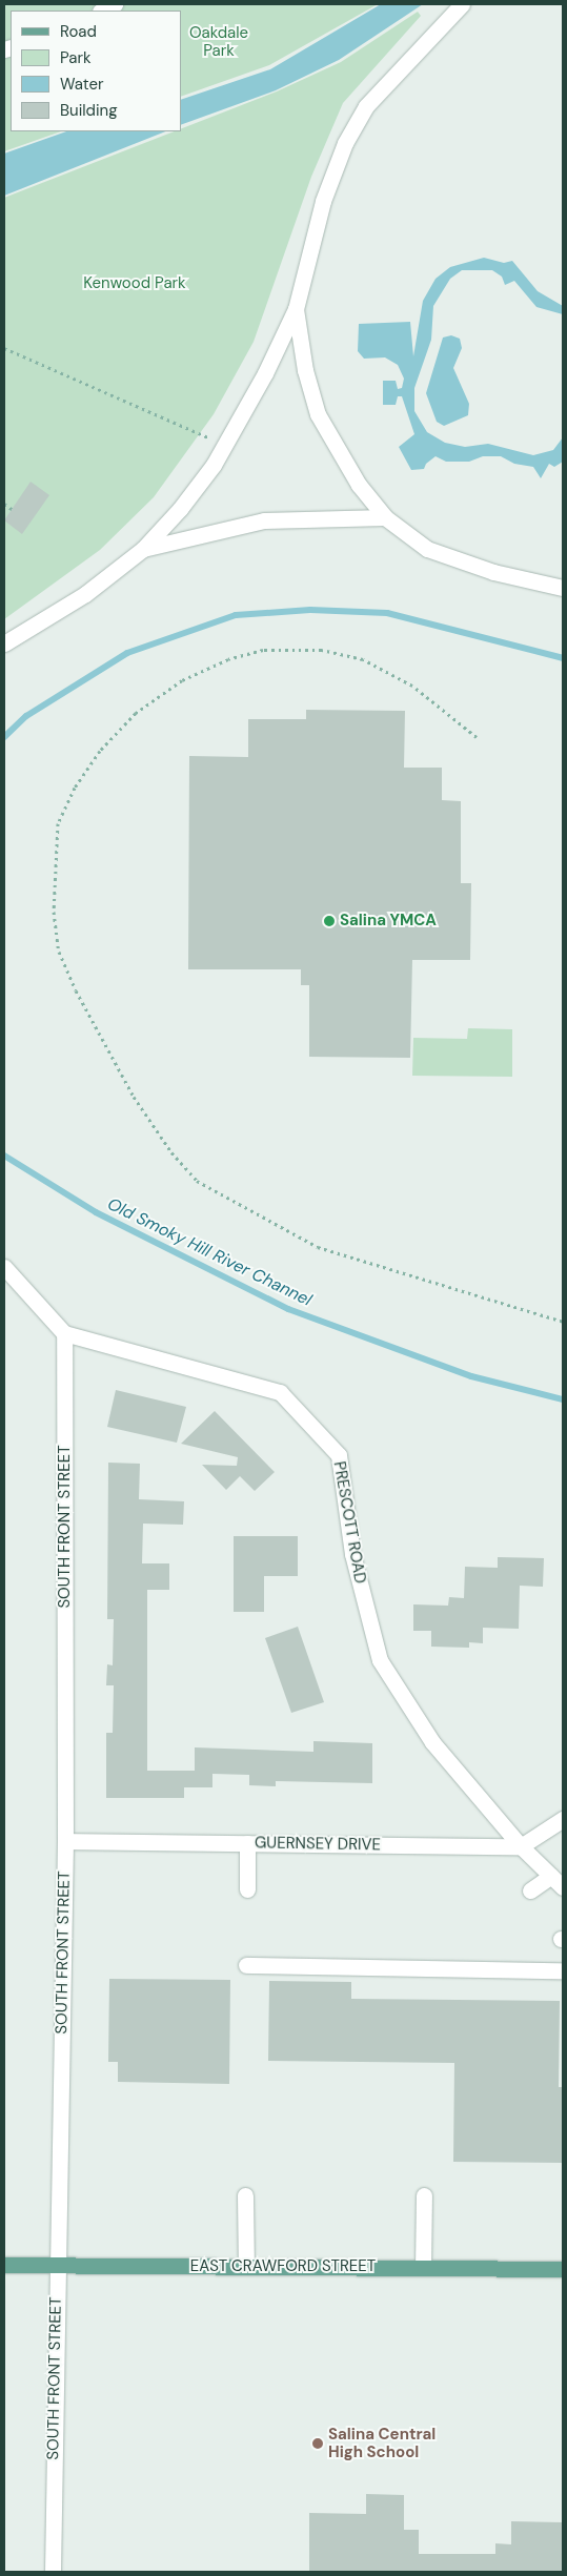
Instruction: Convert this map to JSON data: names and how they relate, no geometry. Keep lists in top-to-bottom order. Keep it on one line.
{"streets":{"main road":["EAST CRAWFORD STREET"],"street":["PRESCOTT ROAD","SOUTH FRONT STREET","GUERNSEY DRIVE"]},"crossings":[["PRESCOTT ROAD","SOUTH FRONT STREET"],["PRESCOTT ROAD","GUERNSEY DRIVE"],["SOUTH FRONT STREET","GUERNSEY DRIVE"],["SOUTH FRONT STREET","EAST CRAWFORD STREET"]],"water":["Old Smoky Hill River Channel"],"parks":["Oakdale Park","Kenwood Park"],"places":["Salina YMCA","Salina Central High School"],"legend":["Road","Park","Water","Building"]}
